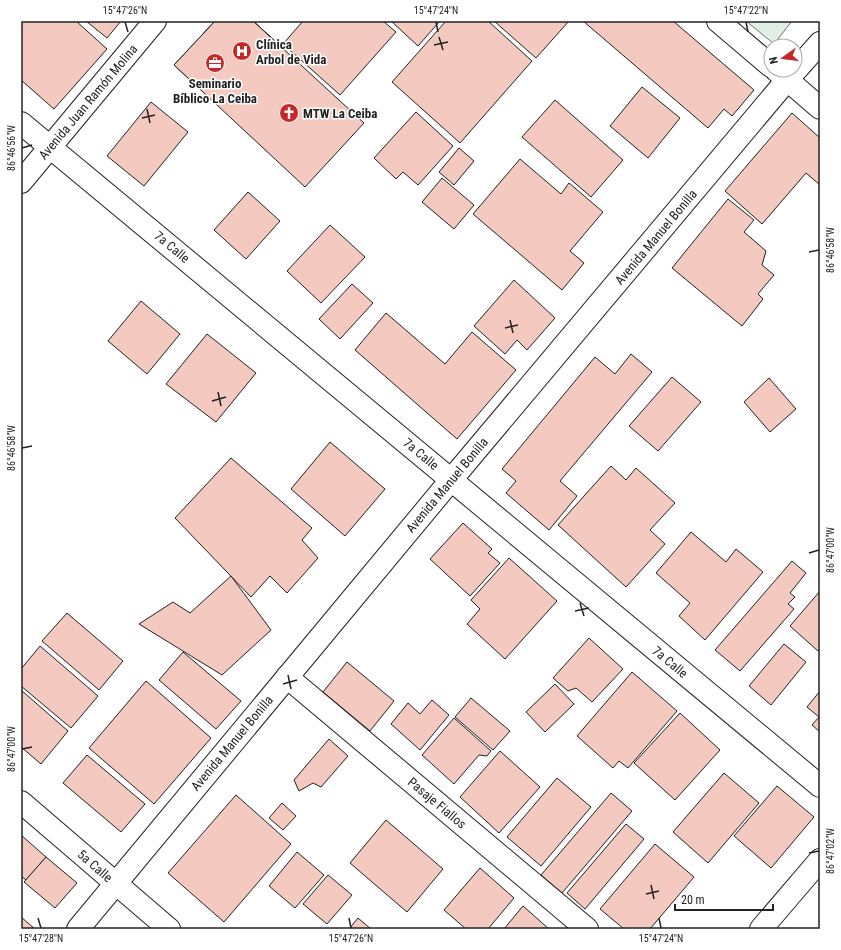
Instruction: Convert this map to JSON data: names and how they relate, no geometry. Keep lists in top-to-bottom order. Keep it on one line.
{"streets":{"street":["Avenida Juan Ramón Molina","Avenida Manuel Bonilla","7a Calle","Pasaje Fiallos","5a Calle"]},"crossings":[["Avenida Juan Ramón Molina","7a Calle"],["Avenida Manuel Bonilla","7a Calle"],["Avenida Manuel Bonilla","Pasaje Fiallos"],["Avenida Manuel Bonilla","5a Calle"]],"places":{"hospital":["Clínica Arbol de Vida"],"office":["Seminario Bíblico La Ceiba"],"church":["MTW La Ceiba"]},"scale_bar":"20 m","north":"left","coordinates":["15°47'26\"N","15°47'24\"N","15°47'22\"N","86°46'56\"W","86°46'58\"W","86°47'00\"W","86°47'02\"W","15°47'28\"N"]}
